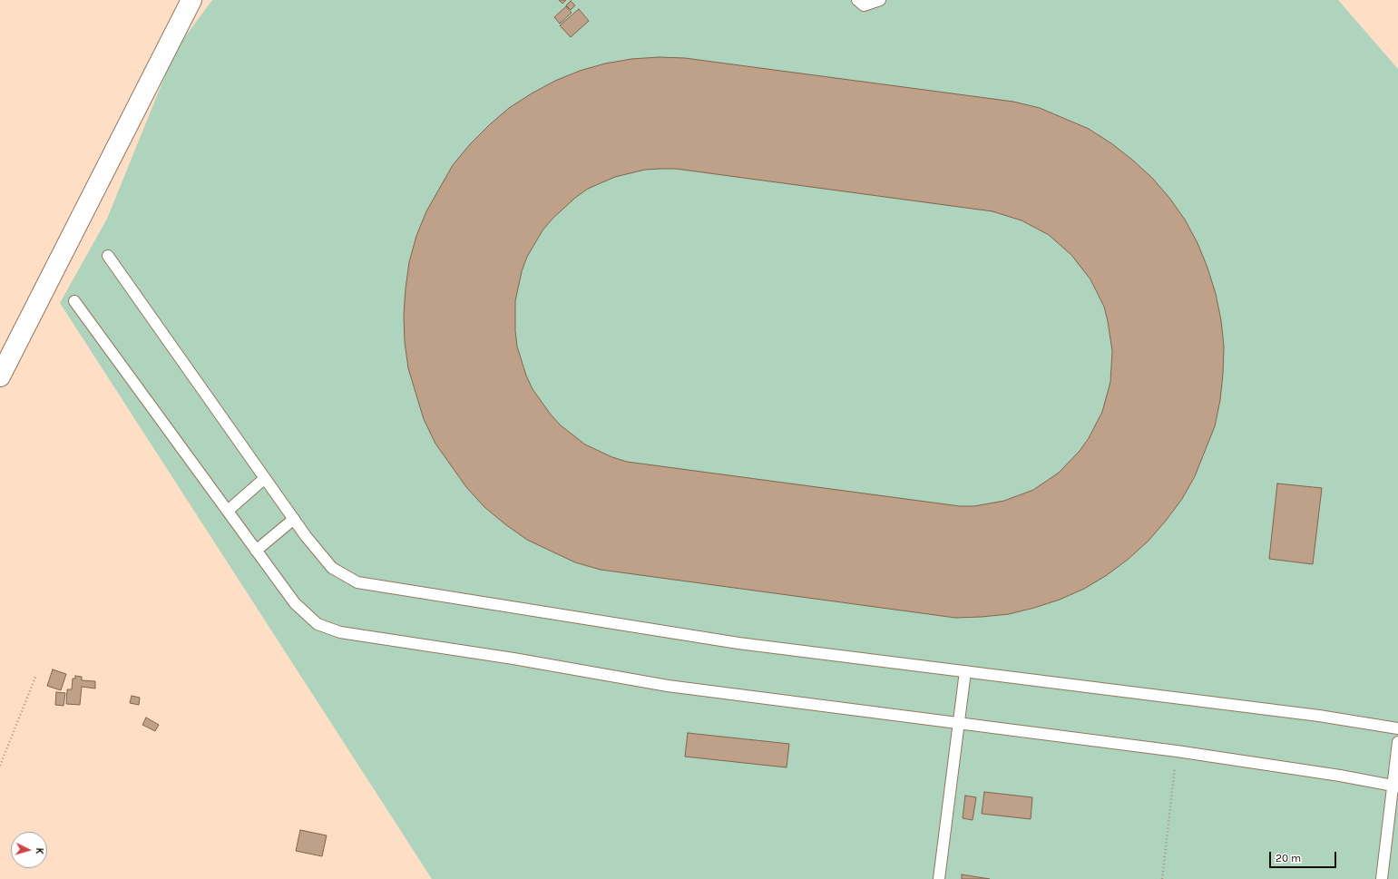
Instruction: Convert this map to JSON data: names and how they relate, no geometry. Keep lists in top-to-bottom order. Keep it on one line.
{"scale_bar":"20 m","north":"right"}
